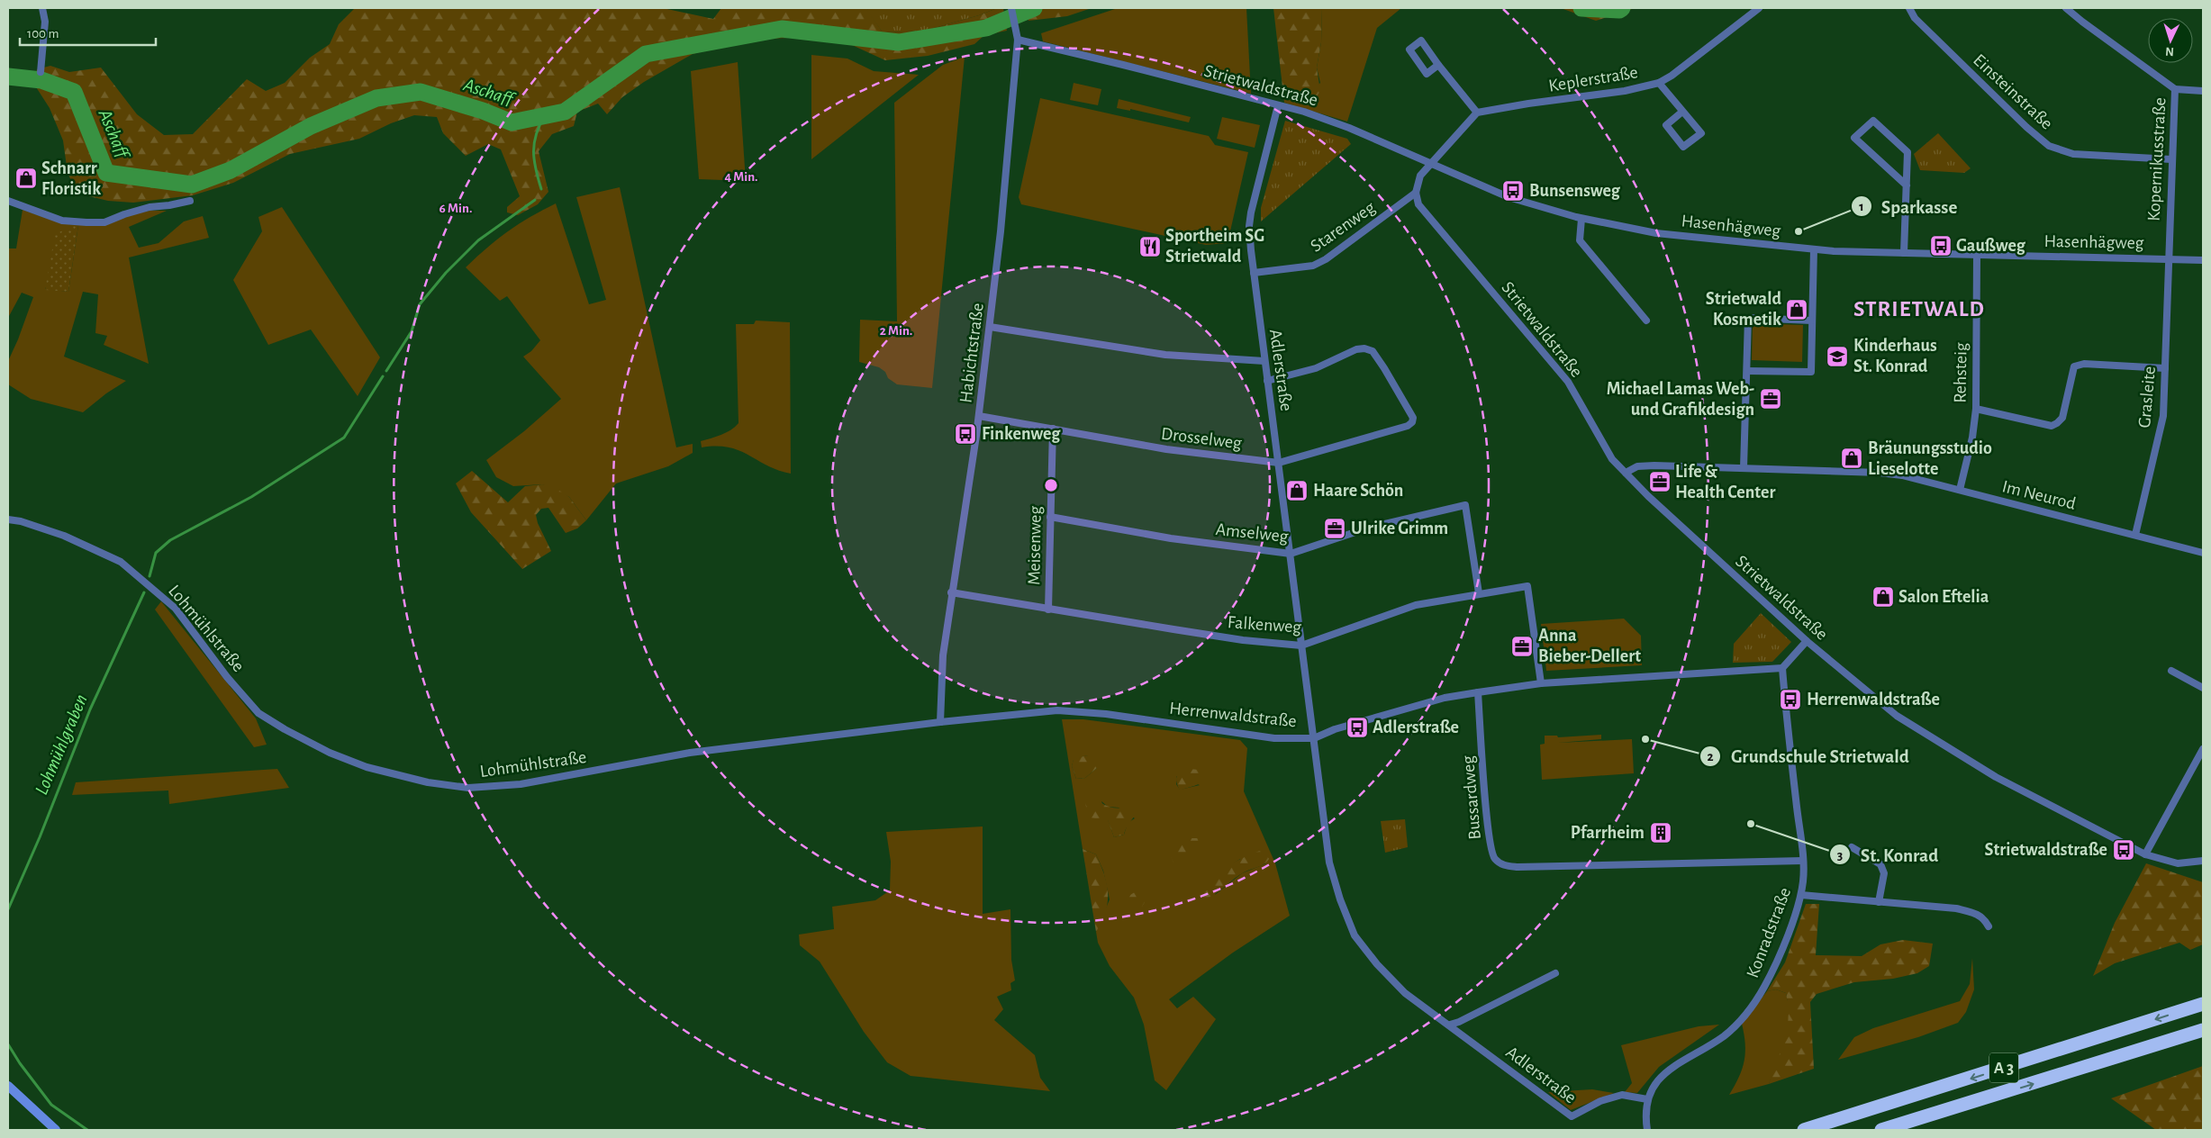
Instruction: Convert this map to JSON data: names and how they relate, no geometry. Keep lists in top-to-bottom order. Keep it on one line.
{"streets":{"highway":["A 3"],"street":["Keplerstraße","Strietwaldstraße","Einsteinstraße","Kopernikusstraße","Hasenhägweg","Starenweg","Habichtstraße","Adlerstraße","Rehsteig","Grasleite","Drosselweg","Im Neurod","Amselweg","Meisenweg","Falkenweg","Lohmühlstraße","Herrenwaldstraße","Bussardweg","Konradstraße"]},"crossings":[["Strietwaldstraße","Hasenhägweg"],["Strietwaldstraße","Starenweg"],["Strietwaldstraße","Habichtstraße"],["Strietwaldstraße","Adlerstraße"],["Strietwaldstraße","Im Neurod"],["Einsteinstraße","Kopernikusstraße"],["Kopernikusstraße","Hasenhägweg"],["Kopernikusstraße","Grasleite"],["Hasenhägweg","Rehsteig"],["Hasenhägweg","Grasleite"],["Starenweg","Adlerstraße"],["Habichtstraße","Drosselweg"],["Habichtstraße","Falkenweg"],["Habichtstraße","Herrenwaldstraße"],["Adlerstraße","Drosselweg"],["Adlerstraße","Amselweg"],["Adlerstraße","Falkenweg"],["Adlerstraße","Herrenwaldstraße"],["Adlerstraße","Konradstraße"],["Rehsteig","Im Neurod"],["Grasleite","Im Neurod"],["Drosselweg","Meisenweg"],["Amselweg","Meisenweg"],["Amselweg","Falkenweg"],["Meisenweg","Falkenweg"],["Falkenweg","Herrenwaldstraße"],["Lohmühlstraße","Herrenwaldstraße"],["Herrenwaldstraße","Bussardweg"],["Herrenwaldstraße","Konradstraße"],["Bussardweg","Konradstraße"]],"districts":["STRIETWALD"],"water":["Aschaff","Lohmühlgraben"],"places":{"shop":["Schnarr Floristik","Strietwald Kosmetik","Bräunungsstudio Lieselotte","Haare Schön","Salon Eftelia"],"bus stop":["Bunsensweg","Gaußweg","Finkenweg","Herrenwaldstraße","Adlerstraße","Strietwaldstraße"],"other":["Sparkasse","Grundschule Strietwald","St. Konrad"],"restaurant":["Sportheim SG Strietwald"],"school or university":["Kinderhaus St. Konrad"],"office":["Michael Lamas Web- und Grafikdesign","Life & Health Center","Ulrike Grimm","Anna Bieber-Dellert"],"building":["Pfarrheim"]},"scale_bar":"100 m","north":"bottom","rings":["4 Min.","6 Min.","2 Min."]}
